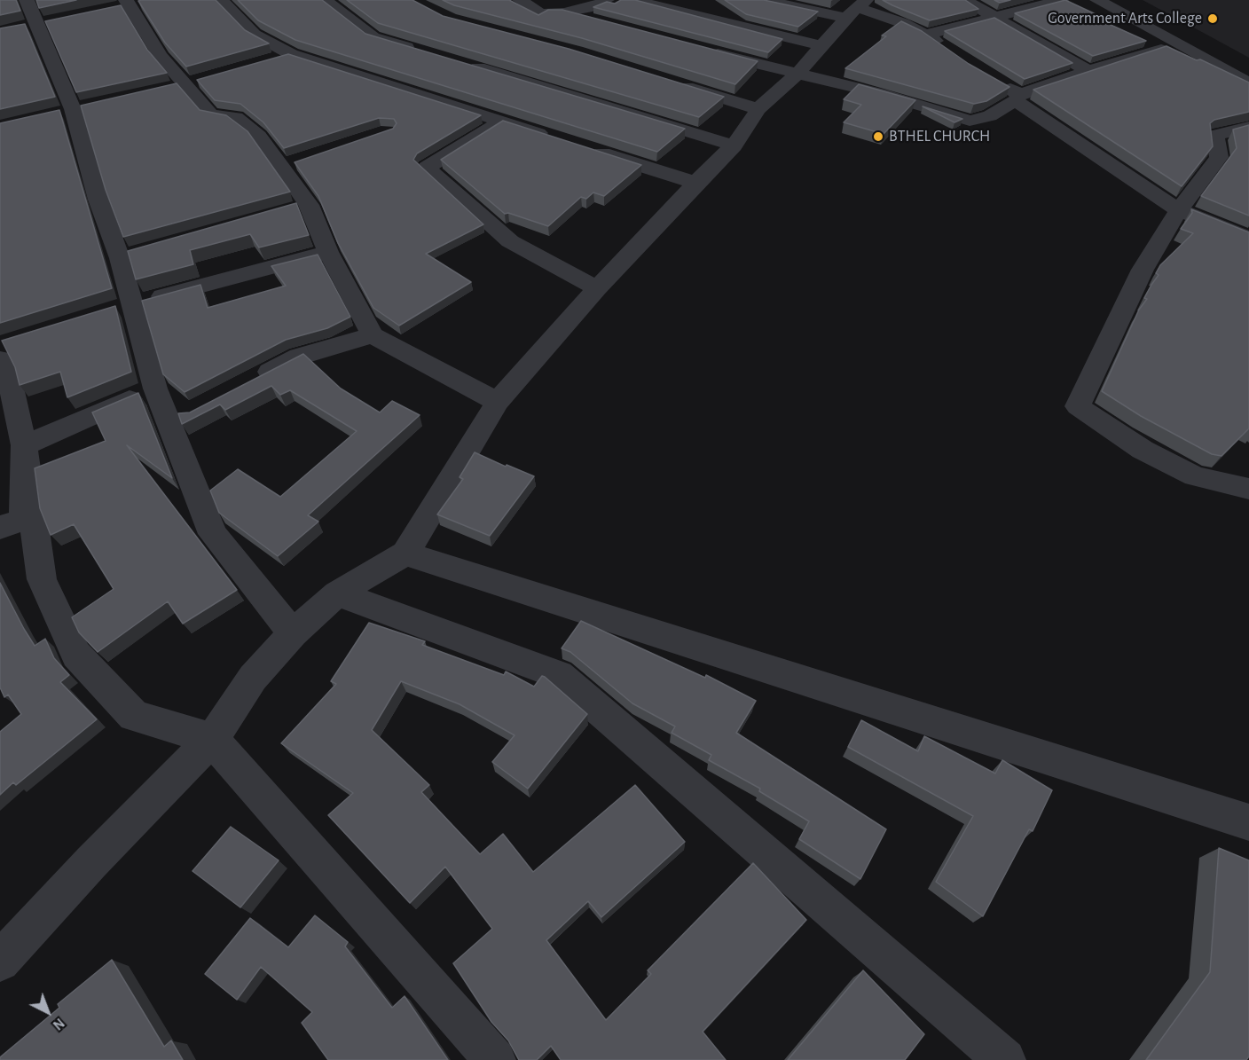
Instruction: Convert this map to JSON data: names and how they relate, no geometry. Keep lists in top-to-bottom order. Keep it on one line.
{"places":["Government Arts College","BTHEL CHURCH"],"north":"bottom right"}
